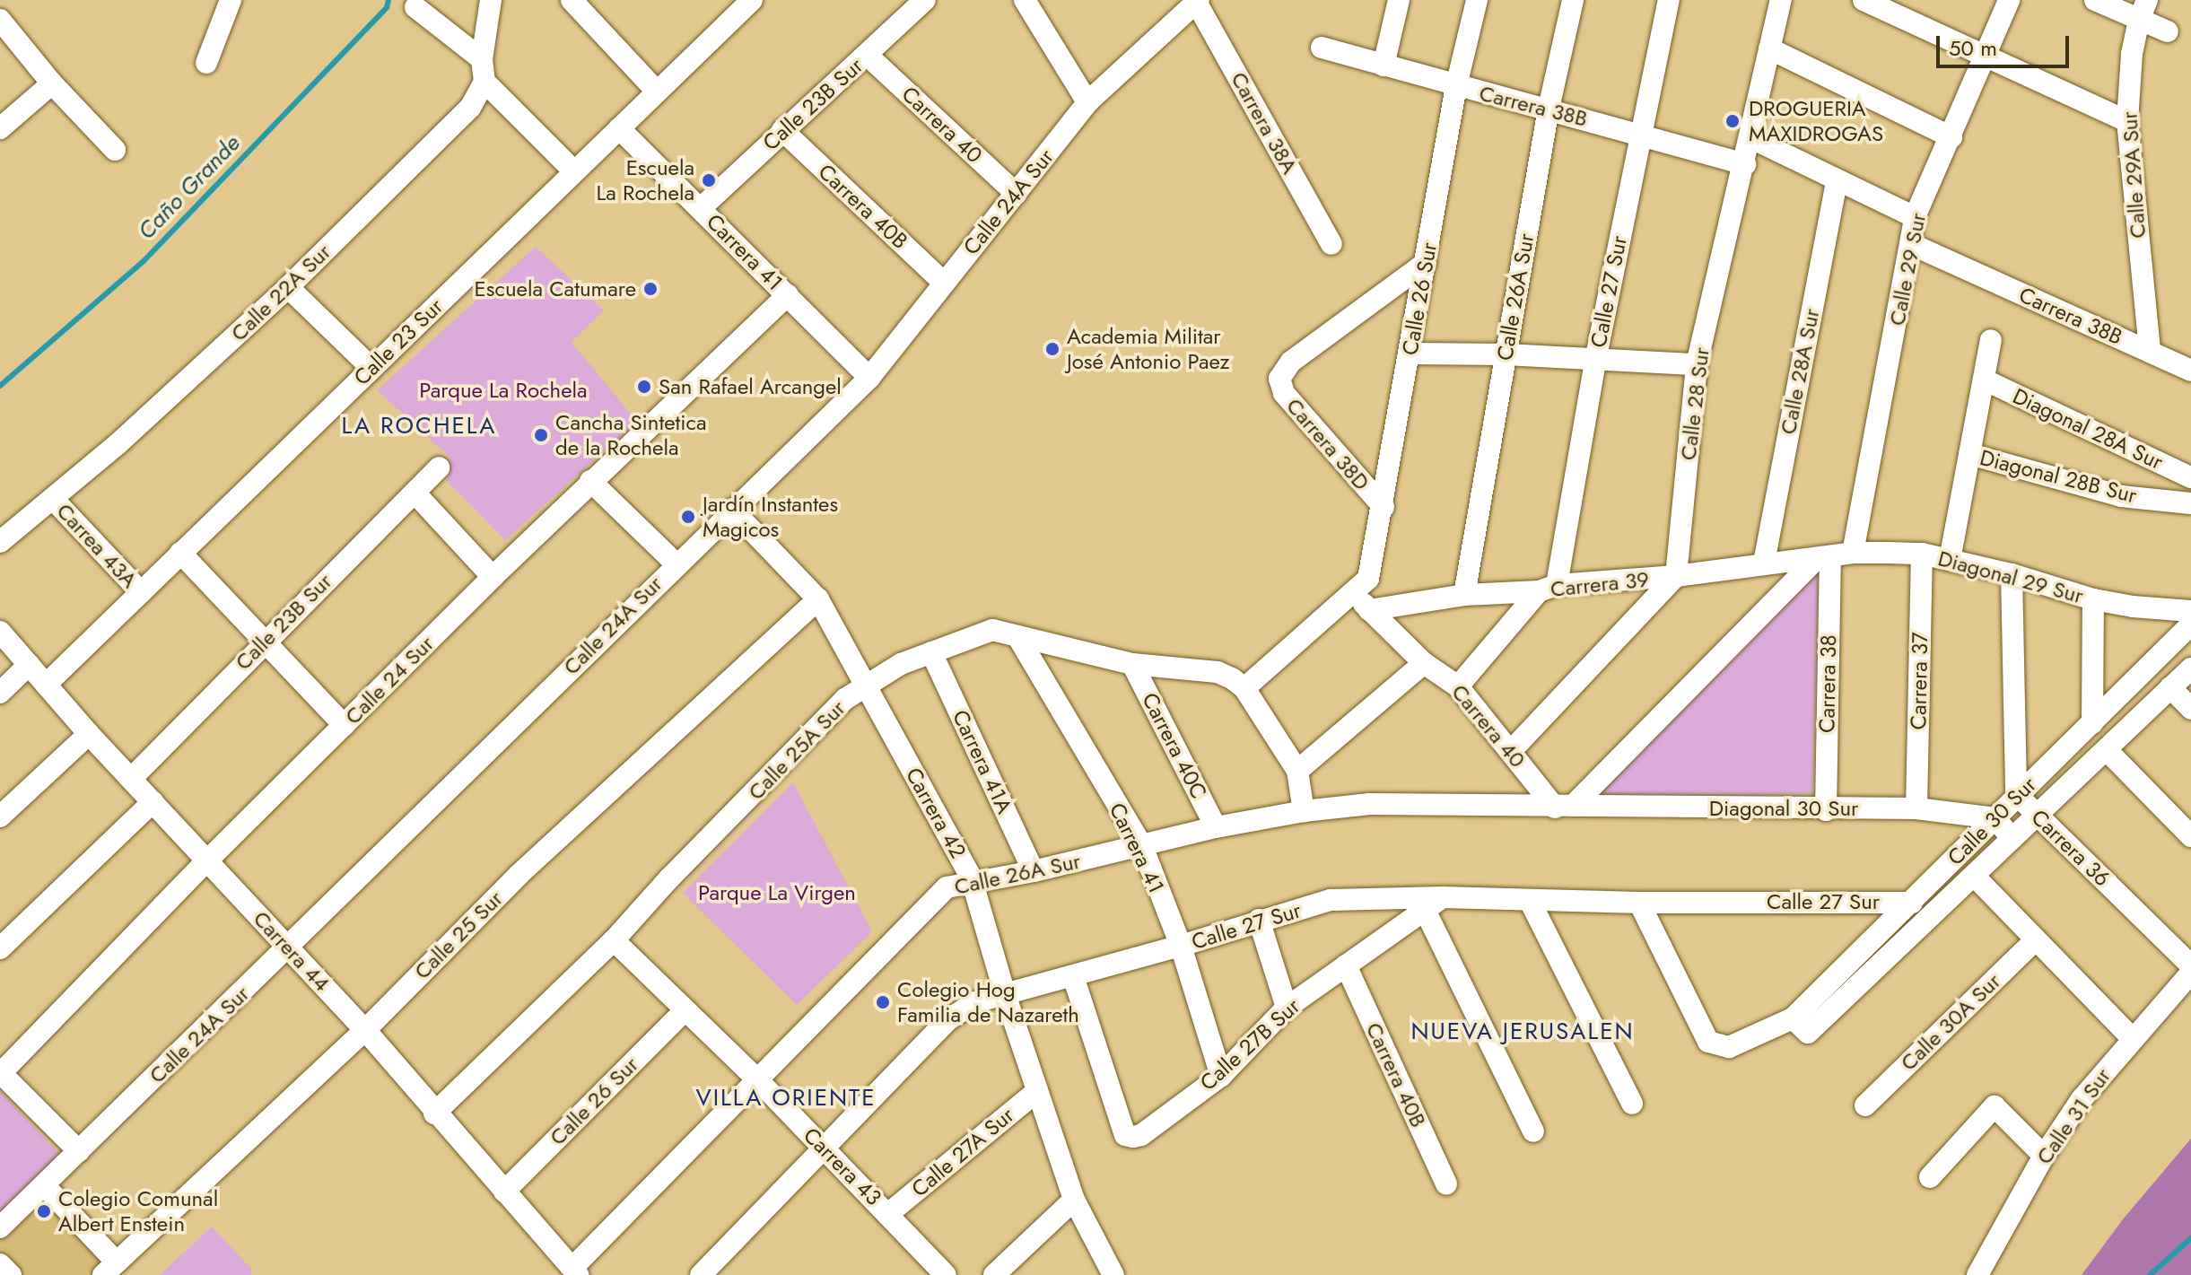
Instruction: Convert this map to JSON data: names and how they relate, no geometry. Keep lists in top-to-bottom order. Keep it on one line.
{"streets":{"street":["Calle 23B Sur","Carrera 38B","Carrera 38A","Carrera 40","Calle 29A Sur","Calle 24A Sur","Carrera 40B","Carrera 41","Calle 29 Sur","Calle 27 Sur","Calle 22A Sur","Calle 26A Sur","Calle 26 Sur","Calle 23 Sur","Calle 28A Sur","Calle 28 Sur","Diagonal 28A Sur","Carrera 38D","Diagonal 28B Sur","Carrea 43A","Diagonal 29 Sur","Carrera 39","Calle 24 Sur","Carrera 37","Carrera 38","Carrera 40C","Calle 25A Sur","Carrera 41A","Diagonal 30 Sur","Carrera 42","Calle 30 Sur","Carrera 36","Calle 25 Sur","Carrera 44","Calle 30A Sur","Calle 27B Sur","Calle 31 Sur","Calle 27A Sur","Carrera 43"]},"crossings":[["Calle 23B Sur","Carrera 40"],["Calle 23B Sur","Carrera 40B"],["Calle 23B Sur","Carrera 41"],["Calle 23B Sur","Carrera 44"],["Carrera 38B","Calle 29A Sur"],["Carrera 38B","Calle 29 Sur"],["Carrera 38B","Calle 27 Sur"],["Carrera 38B","Calle 26A Sur"],["Carrera 38B","Calle 26 Sur"],["Carrera 38B","Calle 28 Sur"],["Carrera 38A","Calle 24A Sur"],["Carrera 40","Calle 24A Sur"],["Carrera 40","Calle 26A Sur"],["Carrera 40","Calle 26 Sur"],["Carrera 40","Carrera 39"],["Carrera 40","Diagonal 30 Sur"],["Calle 24A Sur","Carrera 40B"],["Calle 24A Sur","Carrera 41"],["Calle 24A Sur","Carrera 42"],["Calle 24A Sur","Carrera 44"],["Carrera 40B","Calle 27B Sur"],["Carrera 41","Calle 27 Sur"],["Carrera 41","Calle 26A Sur"],["Carrera 41","Calle 23 Sur"],["Carrera 41","Calle 24 Sur"],["Carrera 41","Calle 25A Sur"],["Carrera 41","Calle 27B Sur"],["Calle 29 Sur","Diagonal 29 Sur"],["Calle 27 Sur","Carrera 39"],["Calle 27 Sur","Carrera 42"],["Calle 27 Sur","Calle 30 Sur"],["Calle 27 Sur","Calle 27B Sur"],["Calle 27 Sur","Carrera 43"],["Calle 22A Sur","Carrea 43A"],["Calle 26A Sur","Carrera 39"],["Calle 26A Sur","Carrera 40C"],["Calle 26A Sur","Carrera 41A"],["Calle 26A Sur","Diagonal 30 Sur"],["Calle 26A Sur","Carrera 42"],["Calle 26A Sur","Carrera 44"],["Calle 26A Sur","Carrera 43"],["Calle 26 Sur","Carrera 38D"],["Calle 26 Sur","Carrera 44"],["Calle 26 Sur","Carrera 43"],["Calle 23 Sur","Carrea 43A"],["Calle 23 Sur","Carrera 44"],["Calle 28A Sur","Carrera 39"],["Calle 28 Sur","Carrera 39"],["Diagonal 29 Sur","Carrera 39"],["Diagonal 29 Sur","Carrera 37"],["Diagonal 29 Sur","Carrera 38"],["Diagonal 29 Sur","Carrera 36"],["Carrera 39","Carrera 38"],["Calle 24 Sur","Carrera 44"],["Carrera 37","Diagonal 30 Sur"],["Carrera 38","Diagonal 30 Sur"],["Carrera 40C","Calle 25A Sur"],["Calle 25A Sur","Carrera 41A"],["Calle 25A Sur","Carrera 42"],["Calle 25A Sur","Carrera 44"],["Calle 25A Sur","Carrera 43"],["Diagonal 30 Sur","Calle 30 Sur"],["Carrera 42","Calle 25 Sur"],["Carrera 42","Calle 27A Sur"],["Calle 30 Sur","Carrera 36"],["Calle 25 Sur","Carrera 44"],["Calle 27A Sur","Carrera 43"]],"districts":["LA ROCHELA","NUEVA JERUSALEN","VILLA ORIENTE"],"water":["Caño Grande"],"parks":["Parque La Rochela","Parque La Virgen"],"places":["DROGUERIA MAXIDROGAS","Escuela La Rochela","Escuela Catumare","Academia Militar José Antonio Paez","San Rafael Arcangel","Cancha Sintetica de la Rochela","Jardín Instantes Magicos","Colegio Hog Familia de Nazareth","Colegio Comunal Albert Enstein"],"scale_bar":"50 m"}
